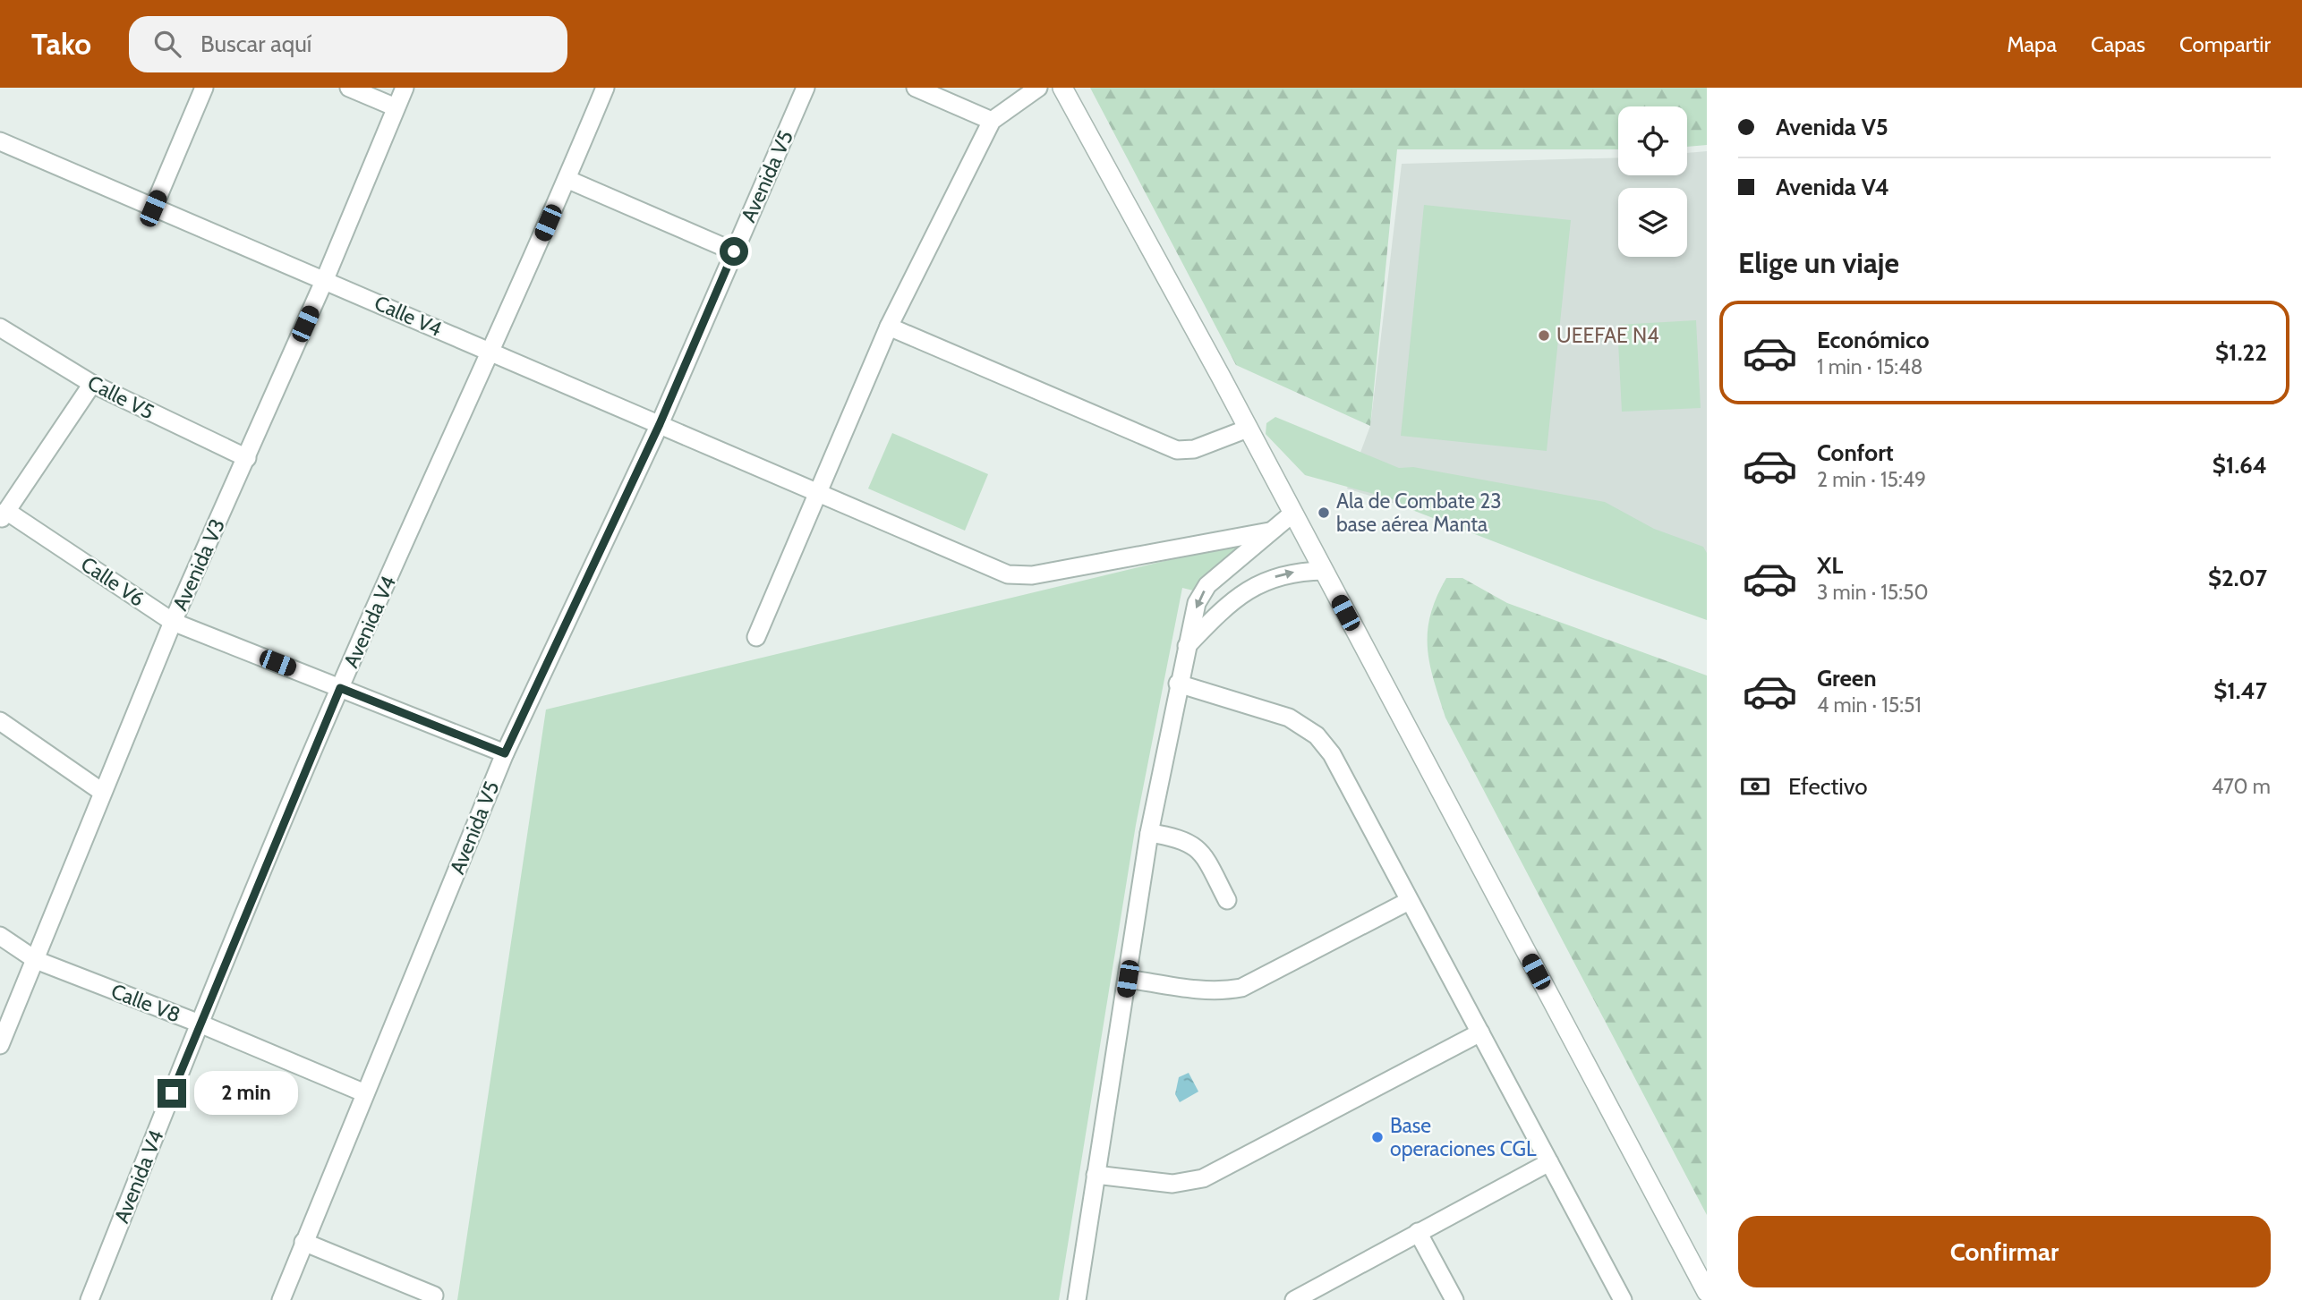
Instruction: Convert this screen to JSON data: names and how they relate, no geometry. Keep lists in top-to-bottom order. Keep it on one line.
{"streets":{"street":["Avenida V5","Calle V4","Calle V5","Avenida V3","Calle V6","Avenida V4","Calle V8"]},"crossings":[["Avenida V5","Calle V4"],["Avenida V5","Calle V6"],["Avenida V5","Calle V8"],["Calle V4","Avenida V3"],["Calle V4","Avenida V4"],["Calle V5","Avenida V3"],["Avenida V3","Calle V6"],["Avenida V3","Calle V8"],["Calle V6","Avenida V4"],["Avenida V4","Calle V8"]],"places":["UEEFAE N4","Ala de Combate 23 base aérea Manta","Base operaciones CGL"],"page":{"header":"Tako","search":"Buscar aquí","nav":["Mapa","Capas","Compartir"],"banner":["Avenida V5","Avenida V4"],"heading":"Elige un viaje","list":[{"name":"Económico","note":"1 min · 15:48","value":"$1.22"},{"name":"Confort","note":"2 min · 15:49","value":"$1.64"},{"name":"XL","note":"3 min · 15:50","value":"$2.07"},{"name":"Green","note":"4 min · 15:51","value":"$1.47"}],"pay":["Efectivo","470 m"],"bubble":"2 min","buttons":"Confirmar"}}
